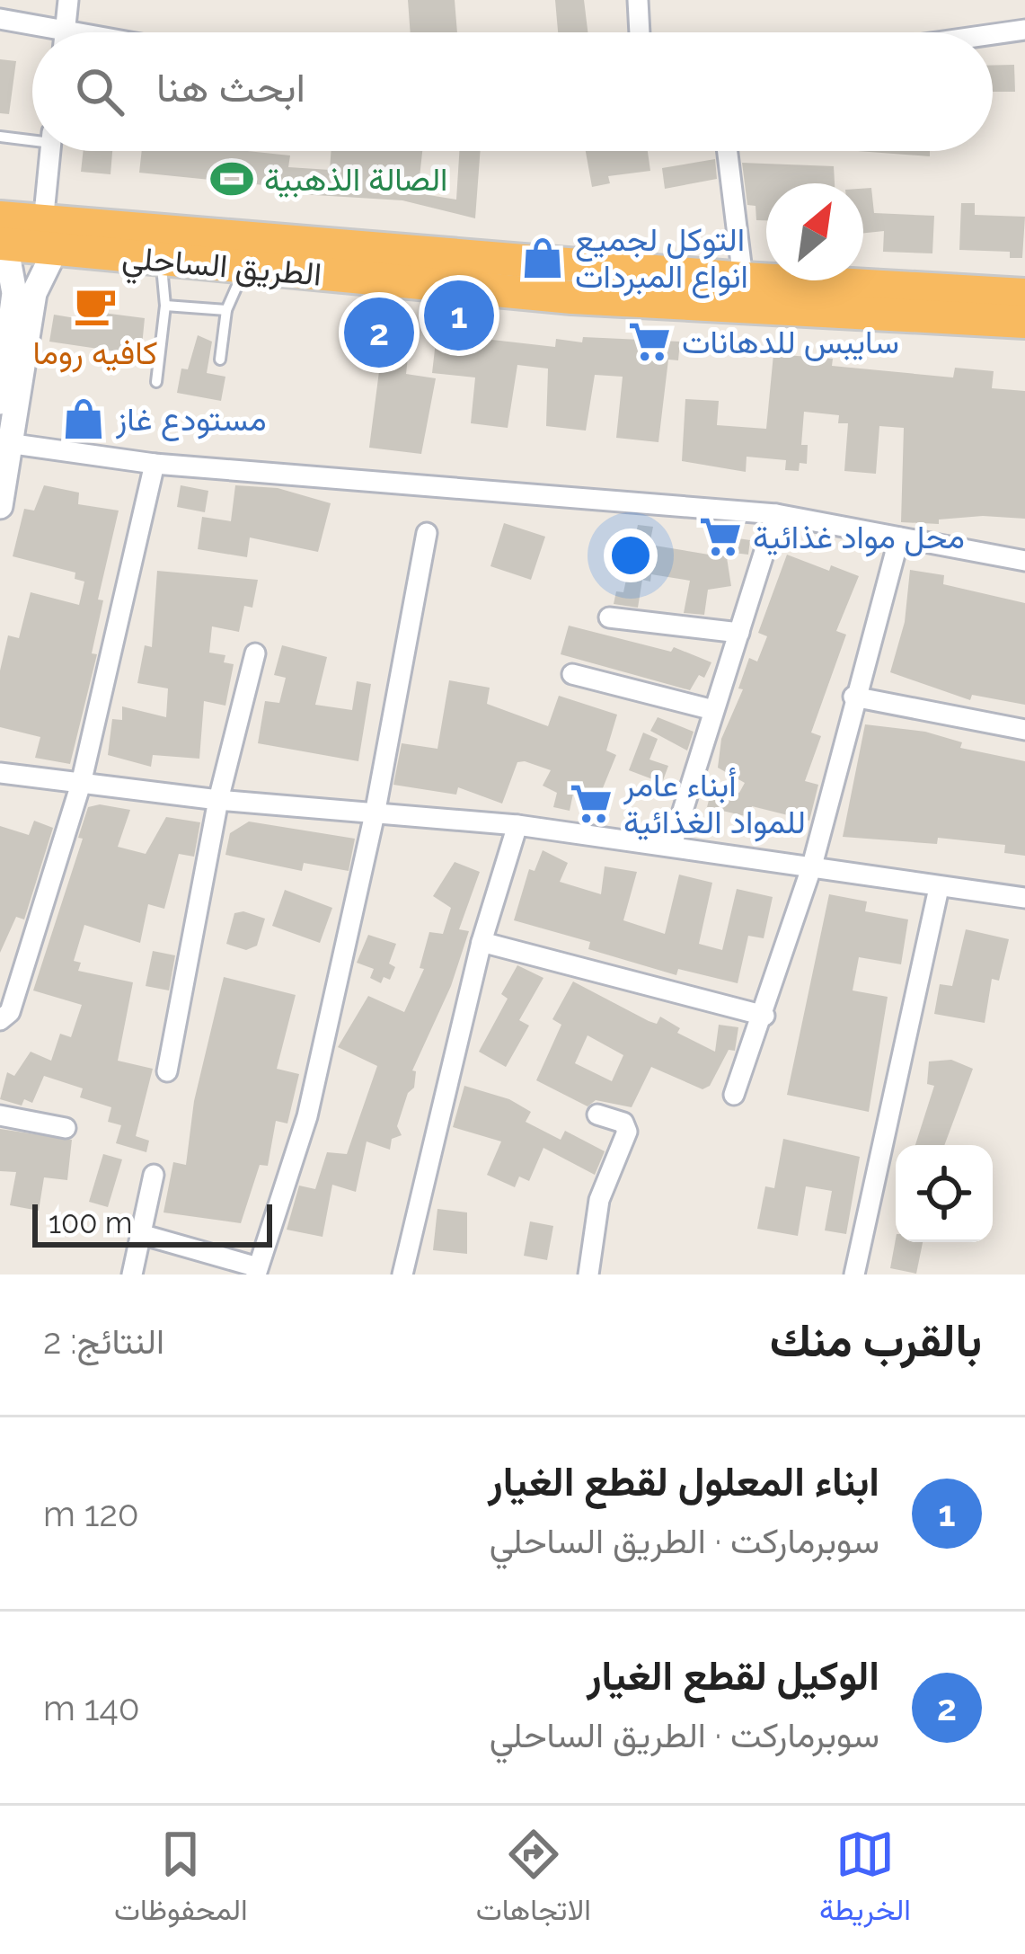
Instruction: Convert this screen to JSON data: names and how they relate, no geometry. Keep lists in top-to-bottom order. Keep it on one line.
{"streets":{"highway":["الطريق الساحلي"]},"places":{"sports":["الصالة الذهبية"],"shop":["التوكل لجميع انواع المبردات","مستودع غاز"],"cafe":["كافيه روما"],"supermarket":["سايبس للدهانات","محل مواد غذائية","أبناء عامر للمواد الغذائية"]},"scale_bar":"100 m","north":"top right","page":{"search":"ابحث هنا","pins":["1","2"],"scale":"100 m","heading":["بالقرب منك","النتائج: 2"],"list":[{"mark":"1","name":"ابناء المعلول لقطع الغيار","note":"سوبرماركت · الطريق الساحلي","value":"120 m"},{"mark":"2","name":"الوكيل لقطع الغيار","note":"سوبرماركت · الطريق الساحلي","value":"140 m"}],"nav":["الخريطة","الاتجاهات","المحفوظات"]}}
